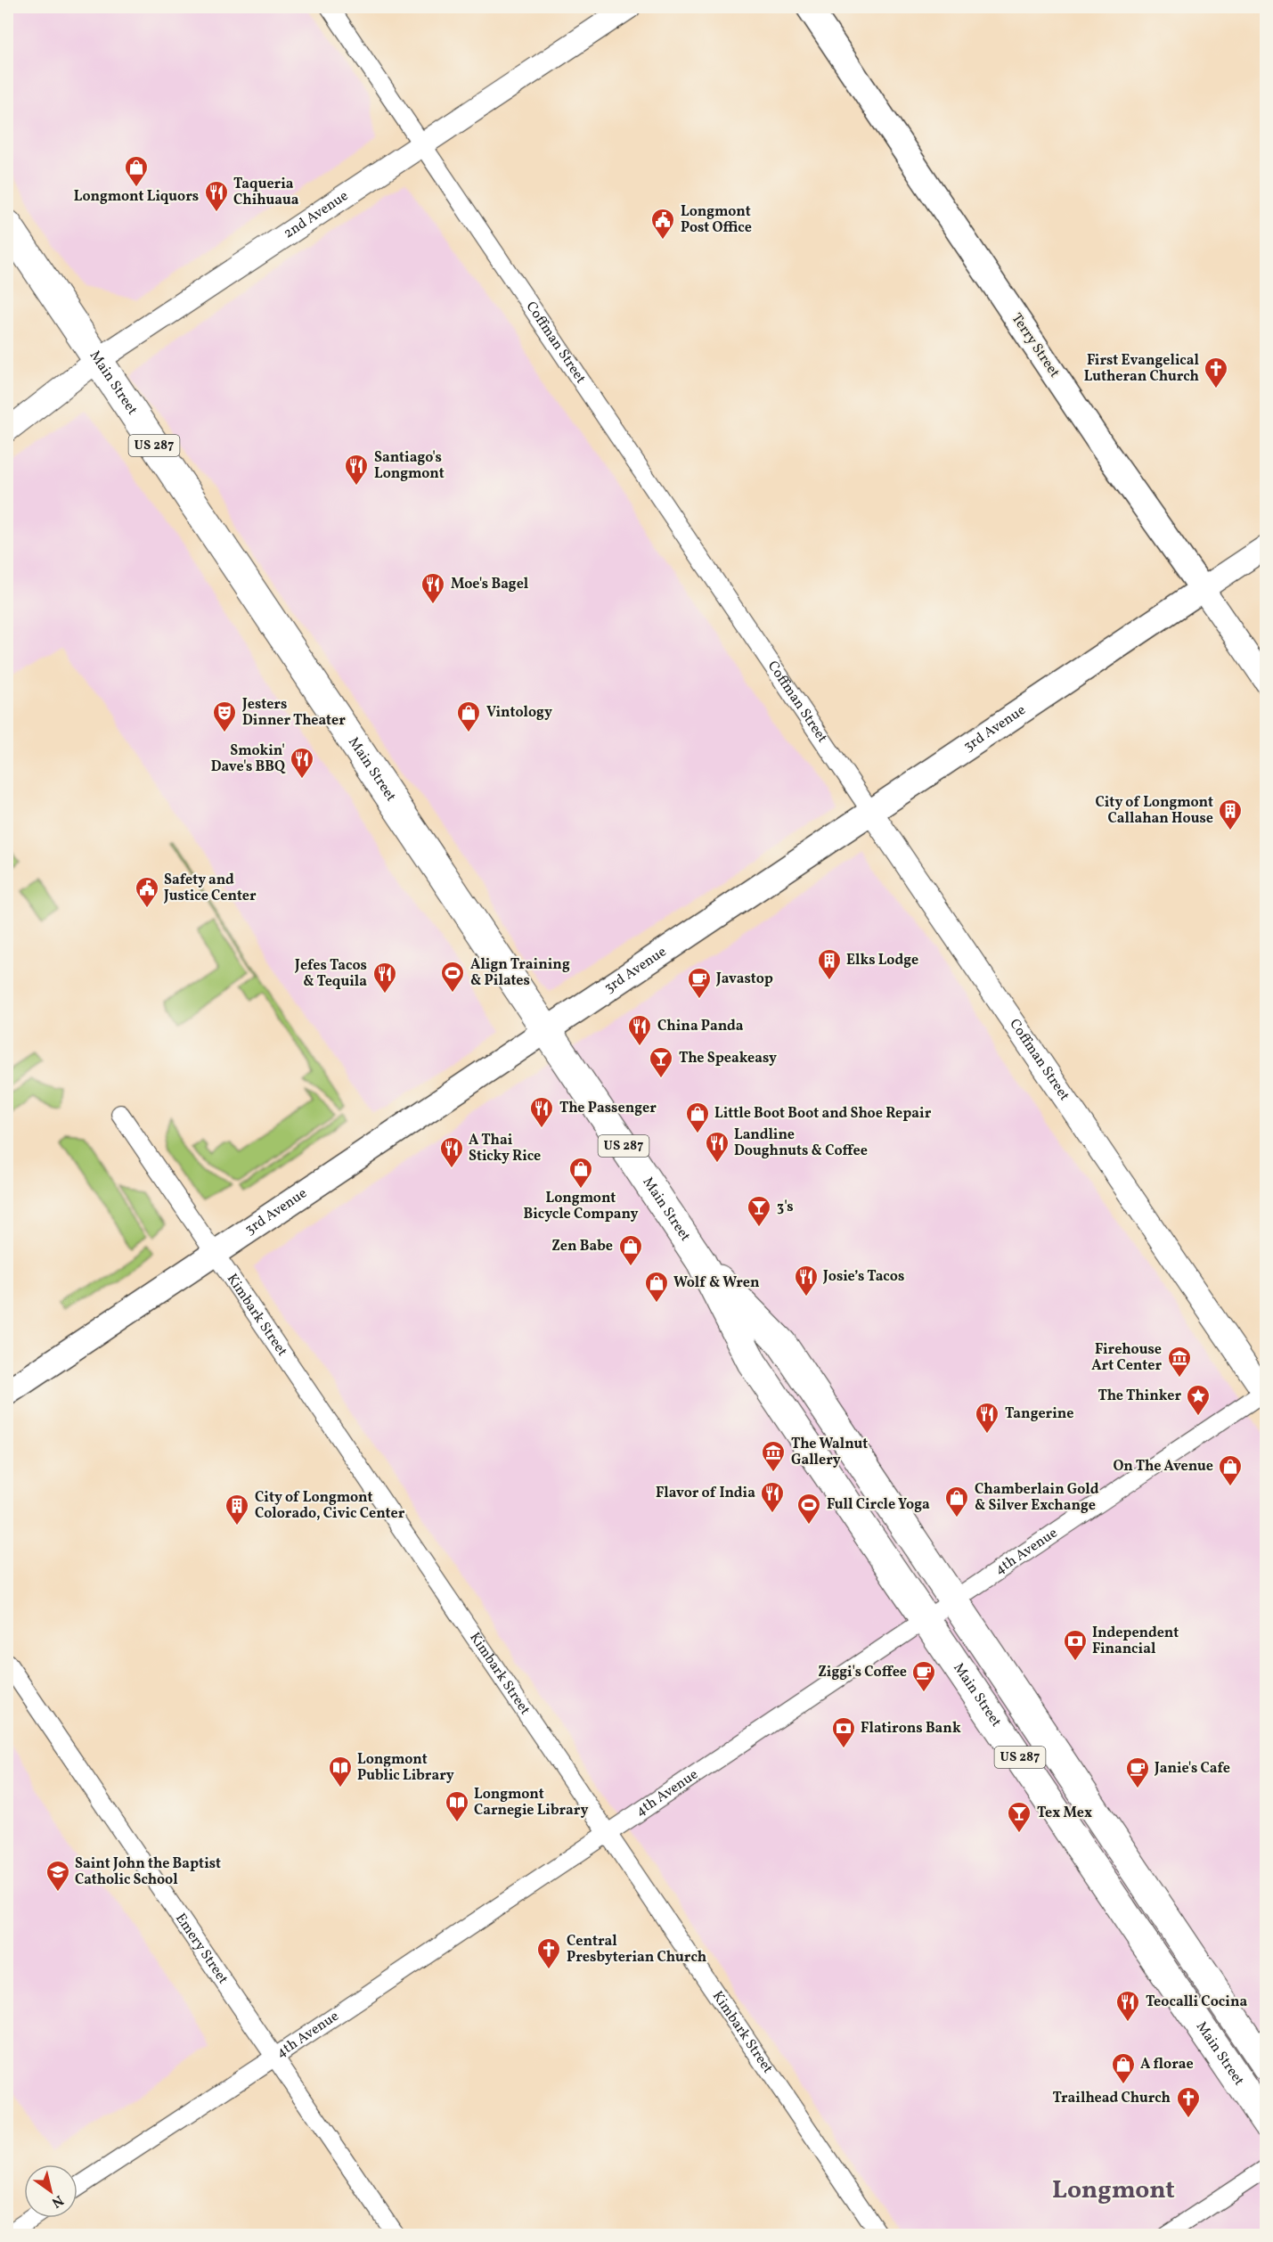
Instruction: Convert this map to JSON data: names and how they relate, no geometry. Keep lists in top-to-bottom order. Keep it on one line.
{"streets":{"highway":["Main Street","US 287"],"main road":["Terry Street","3rd Avenue"],"street":["2nd Avenue","Coffman Street","Kimbark Street","4th Avenue","Emery Street"]},"crossings":[["2nd Avenue","Coffman Street"],["2nd Avenue","Main Street"],["Coffman Street","3rd Avenue"],["Coffman Street","4th Avenue"],["Terry Street","3rd Avenue"],["Main Street","3rd Avenue"],["Main Street","4th Avenue"],["3rd Avenue","Kimbark Street"],["Kimbark Street","4th Avenue"],["4th Avenue","Emery Street"]],"districts":["Longmont"],"places":{"shop":["Longmont Liquors","Vintology","Little Boot Boot and Shoe Repair","Longmont Bicycle Company","Zen Babe","Wolf & Wren","On The Avenue","Chamberlain Gold & Silver Exchange","A florae"],"restaurant":["Taqueria Chihuaua","Santiago's Longmont","Moe's Bagel","Smokin' Dave's BBQ","Jefes Tacos & Tequila","China Panda","The Passenger","Landline Doughnuts & Coffee","A Thai Sticky Rice","Josie’s Tacos","Tangerine","Flavor of India","Teocalli Cocina"],"public building":["Longmont Post Office","Safety and Justice Center"],"church":["First Evangelical Lutheran Church","Central Presbyterian Church","Trailhead Church"],"theatre":["Jesters Dinner Theater"],"building":["City of Longmont Callahan House","Elks Lodge","City of Longmont Colorado, Civic Center"],"sports":["Align Training & Pilates","Full Circle Yoga"],"cafe":["Javastop","Ziggi's Coffee","Janie's Cafe"],"bar":["The Speakeasy","3's","Tex Mex"],"museum":["Firehouse Art Center","The Walnut Gallery"],"place":["The Thinker"],"bank":["Independent Financial","Flatirons Bank"],"library":["Longmont Public Library","Longmont Carnegie Library"],"school or university":["Saint John the Baptist Catholic School"]},"north":"bottom right"}
